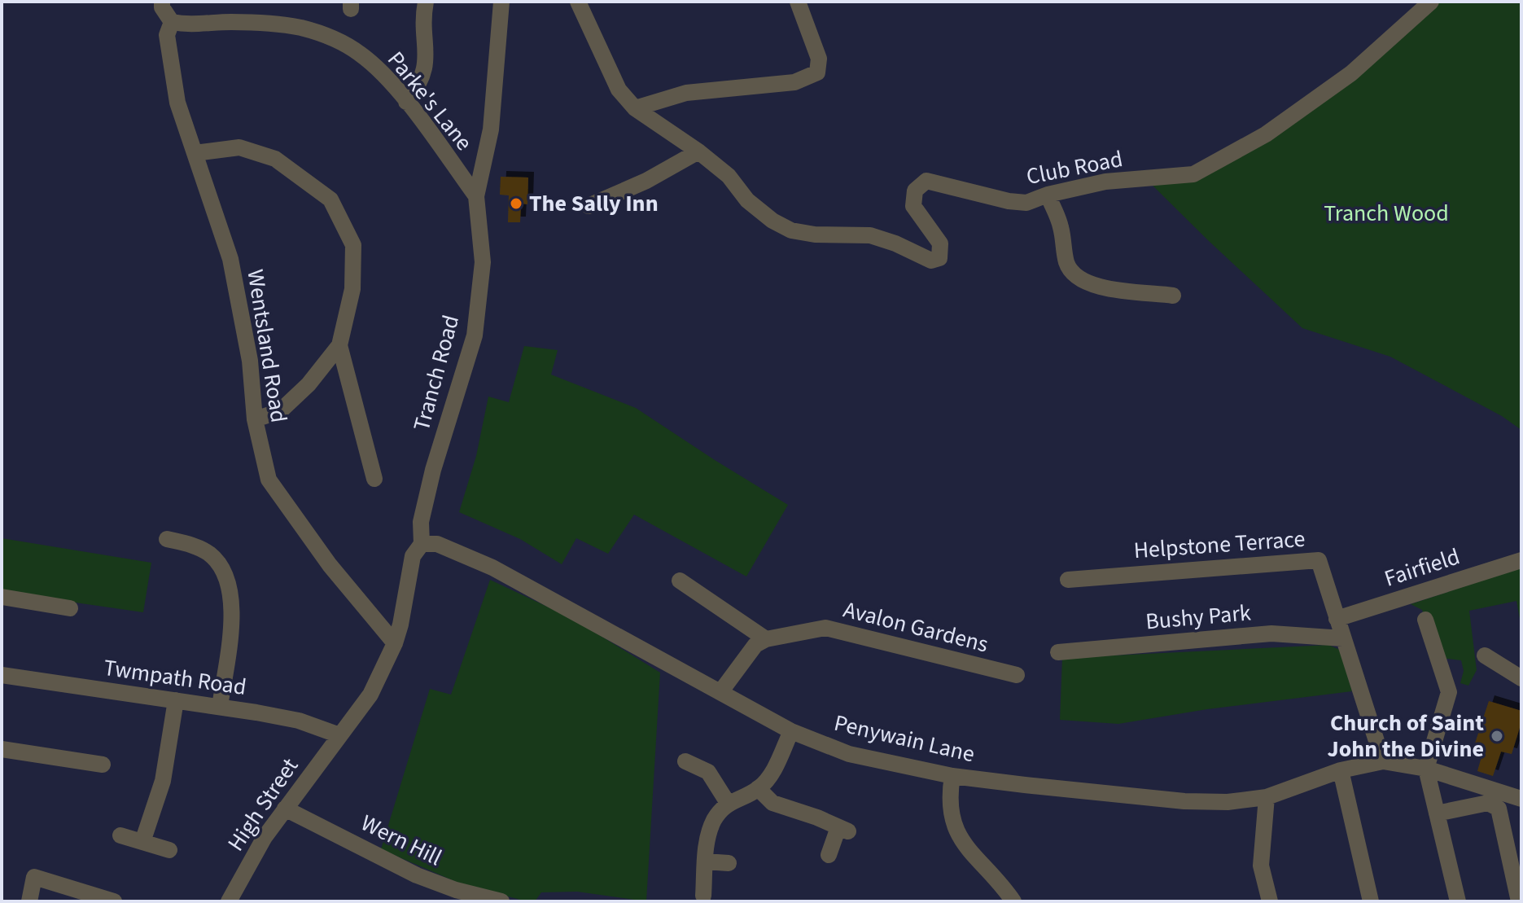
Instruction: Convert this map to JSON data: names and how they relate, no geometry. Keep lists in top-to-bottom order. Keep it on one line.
{"streets":{"street":["Parke's Lane","Club Road","Wentsland Road","Tranch Road","Helpstone Terrace","Fairfield","Bushy Park","Avalon Gardens","Twmpath Road","Penywain Lane","High Street","Wern Hill"]},"crossings":[["Parke's Lane","Wentsland Road"],["Parke's Lane","Tranch Road"],["Wentsland Road","Tranch Road"],["Tranch Road","Twmpath Road"],["Tranch Road","Penywain Lane"],["Tranch Road","High Street"],["Helpstone Terrace","Fairfield"],["Helpstone Terrace","Bushy Park"],["Helpstone Terrace","Penywain Lane"],["Twmpath Road","High Street"],["High Street","Wern Hill"]],"parks":["Tranch Wood"],"places":["The Sally Inn","Church of Saint John the Divine"]}
